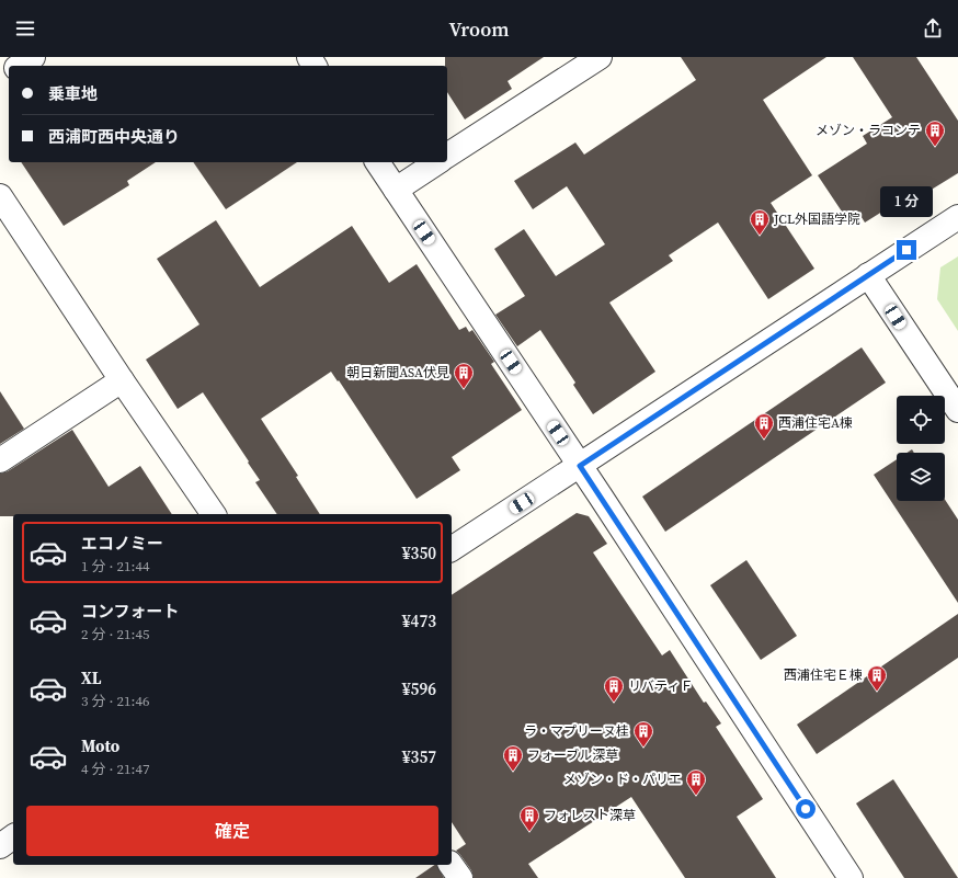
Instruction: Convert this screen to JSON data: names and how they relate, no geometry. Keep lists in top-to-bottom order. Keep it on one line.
{"places":{"building":["メゾン・ラコンテ","JCL外国語学院","朝日新聞ASA伏見","西浦住宅A棟","西浦住宅Ｅ棟","リバティＦ","ラ・マプリーヌ桂","フォーブル深草","メゾン・ド・パリエ","フォレスト深草"]},"page":{"header":"Vroom","banner":["乗車地","西浦町西中央通り"],"bubble":"1 分","list":[{"name":"エコノミー","note":"1 分 · 21:44","value":"¥350"},{"name":"コンフォート","note":"2 分 · 21:45","value":"¥473"},{"name":"XL","note":"3 分 · 21:46","value":"¥596"},{"name":"Moto","note":"4 分 · 21:47","value":"¥357"}],"buttons":"確定"}}
